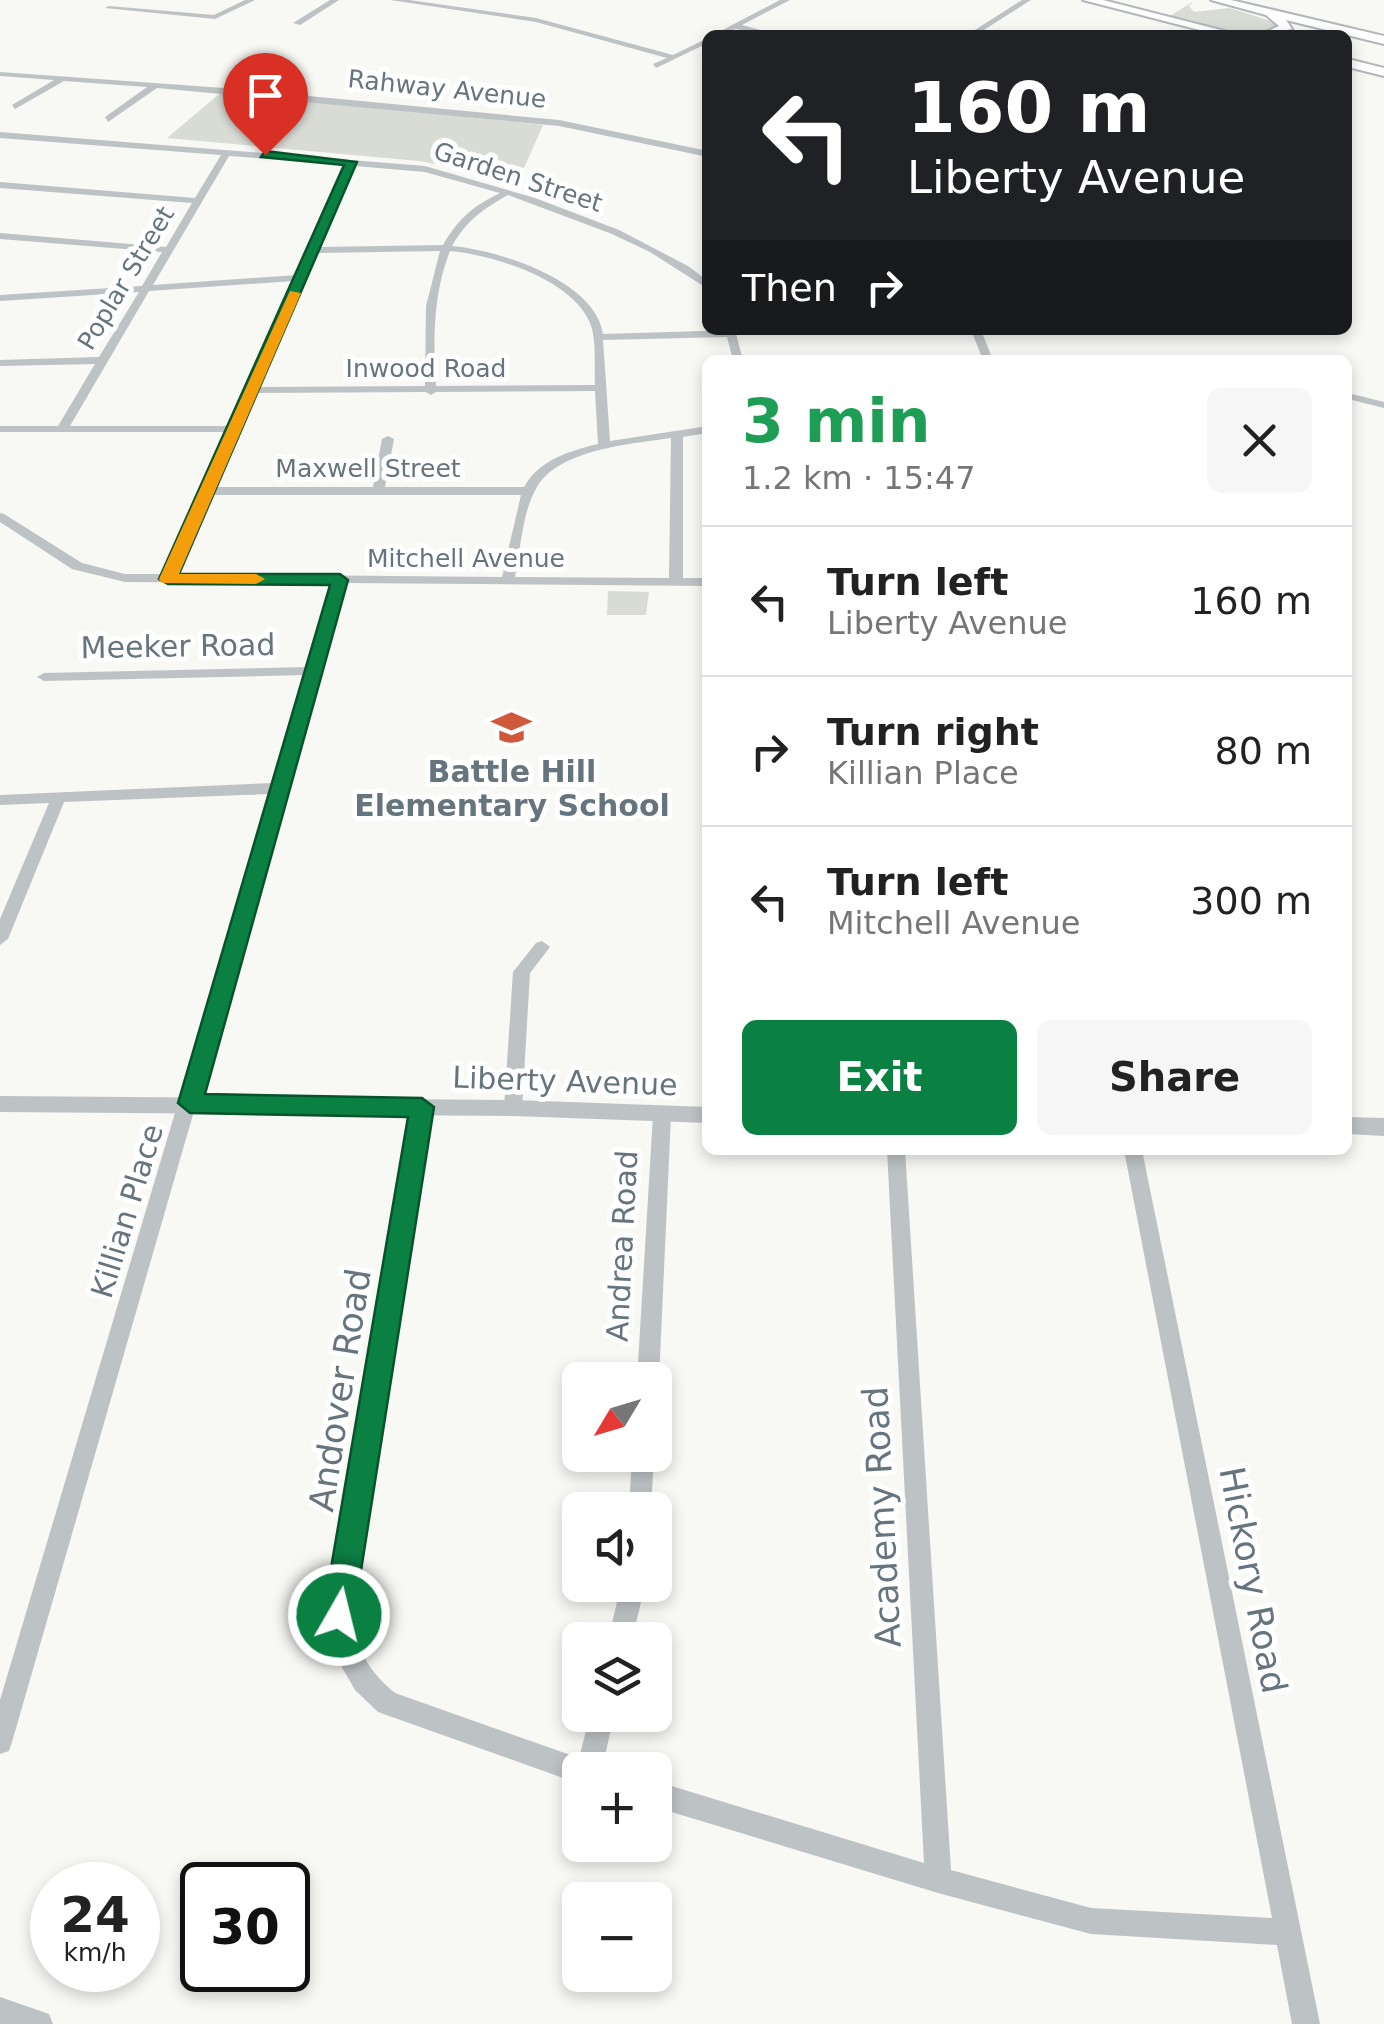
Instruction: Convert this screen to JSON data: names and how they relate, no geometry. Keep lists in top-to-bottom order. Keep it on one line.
{"streets":{"street":["Rahway Avenue","Garden Street","Poplar Street","Inwood Road","Maxwell Street","Mitchell Avenue","Meeker Road","Liberty Avenue","Killian Place","Andrea Road","Andover Road","Academy Road","Hickory Road"]},"crossings":[["Garden Street","Poplar Street"],["Mitchell Avenue","Killian Place"],["Meeker Road","Killian Place"],["Liberty Avenue","Killian Place"],["Liberty Avenue","Andrea Road"],["Liberty Avenue","Andover Road"]],"places":{"school or university":["Battle Hill Elementary School"]},"north":"bottom left","page":{"turn":["160 m","Liberty Avenue"],"then":"Then","heading":["3 min","1.2 km · 15:47"],"list":[{"name":"Turn left","note":"Liberty Avenue","value":"160 m"},{"name":"Turn right","note":"Killian Place","value":"80 m"},{"name":"Turn left","note":"Mitchell Avenue","value":"300 m"}],"buttons":["Exit","Share"],"map_buttons":["+","−"],"speed":"24 km/h","limit":"30"}}
